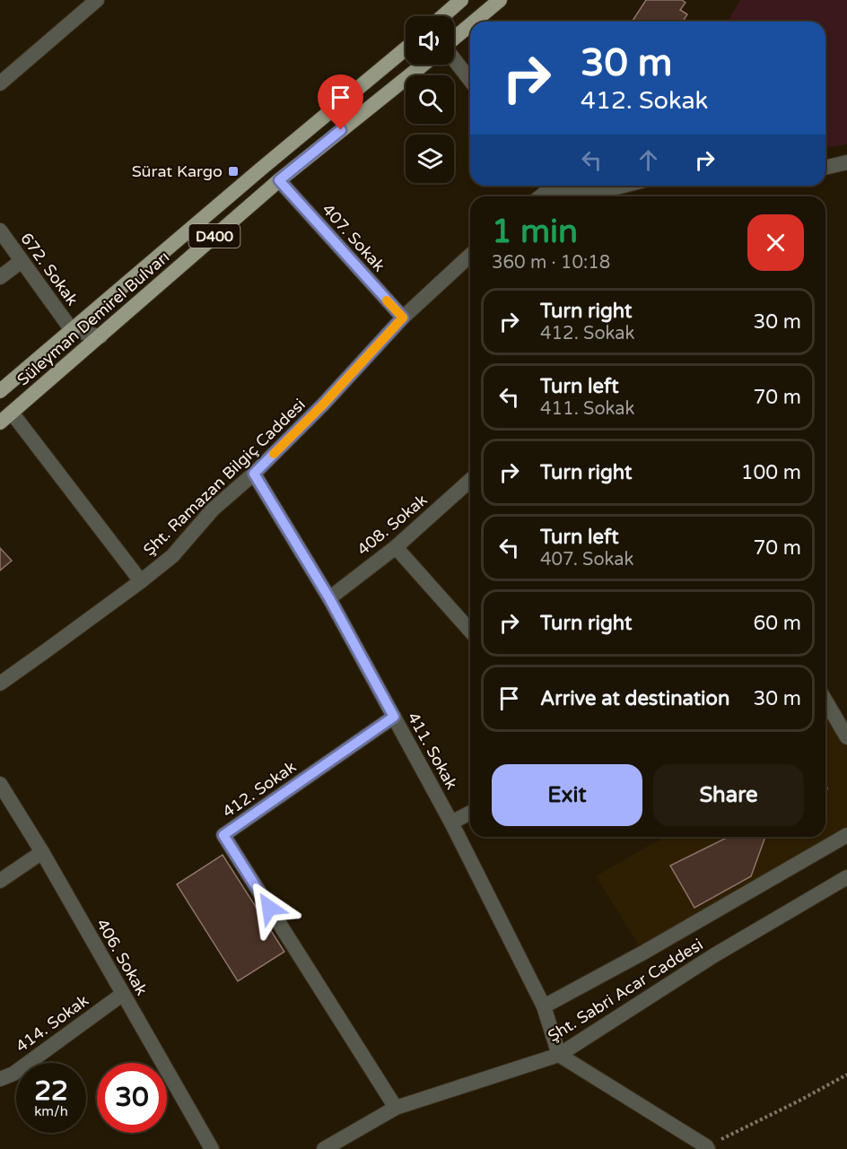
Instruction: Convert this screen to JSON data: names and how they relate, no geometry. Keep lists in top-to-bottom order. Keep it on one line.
{"streets":{"main road":["D400","Süleyman Demirel Bulvarı"],"street":["407. Sokak","672. Sokak","Şht. Ramazan Bilgiç Caddesi","408. Sokak","411. Sokak","412. Sokak","406. Sokak","Şht. Sabri Acar Caddesi","414. Sokak"]},"crossings":[["407. Sokak","Süleyman Demirel Bulvarı"],["407. Sokak","Şht. Ramazan Bilgiç Caddesi"],["672. Sokak","Süleyman Demirel Bulvarı"],["Şht. Ramazan Bilgiç Caddesi","411. Sokak"],["408. Sokak","411. Sokak"],["411. Sokak","412. Sokak"],["411. Sokak","Şht. Sabri Acar Caddesi"],["412. Sokak","Şht. Sabri Acar Caddesi"],["406. Sokak","414. Sokak"]],"places":{"transit":["Sürat Kargo"]},"page":{"turn":["30 m","412. Sokak"],"heading":["1 min","360 m · 10:18"],"list":[{"name":"Turn right","note":"412. Sokak","value":"30 m"},{"name":"Turn left","note":"411. Sokak","value":"70 m"},{"name":"Turn right","value":"100 m"},{"name":"Turn left","note":"407. Sokak","value":"70 m"},{"name":"Turn right","value":"60 m"},{"name":"Arrive at destination","value":"30 m"}],"buttons":["Exit","Share"],"speed":"22 km/h","limit":"30"}}
